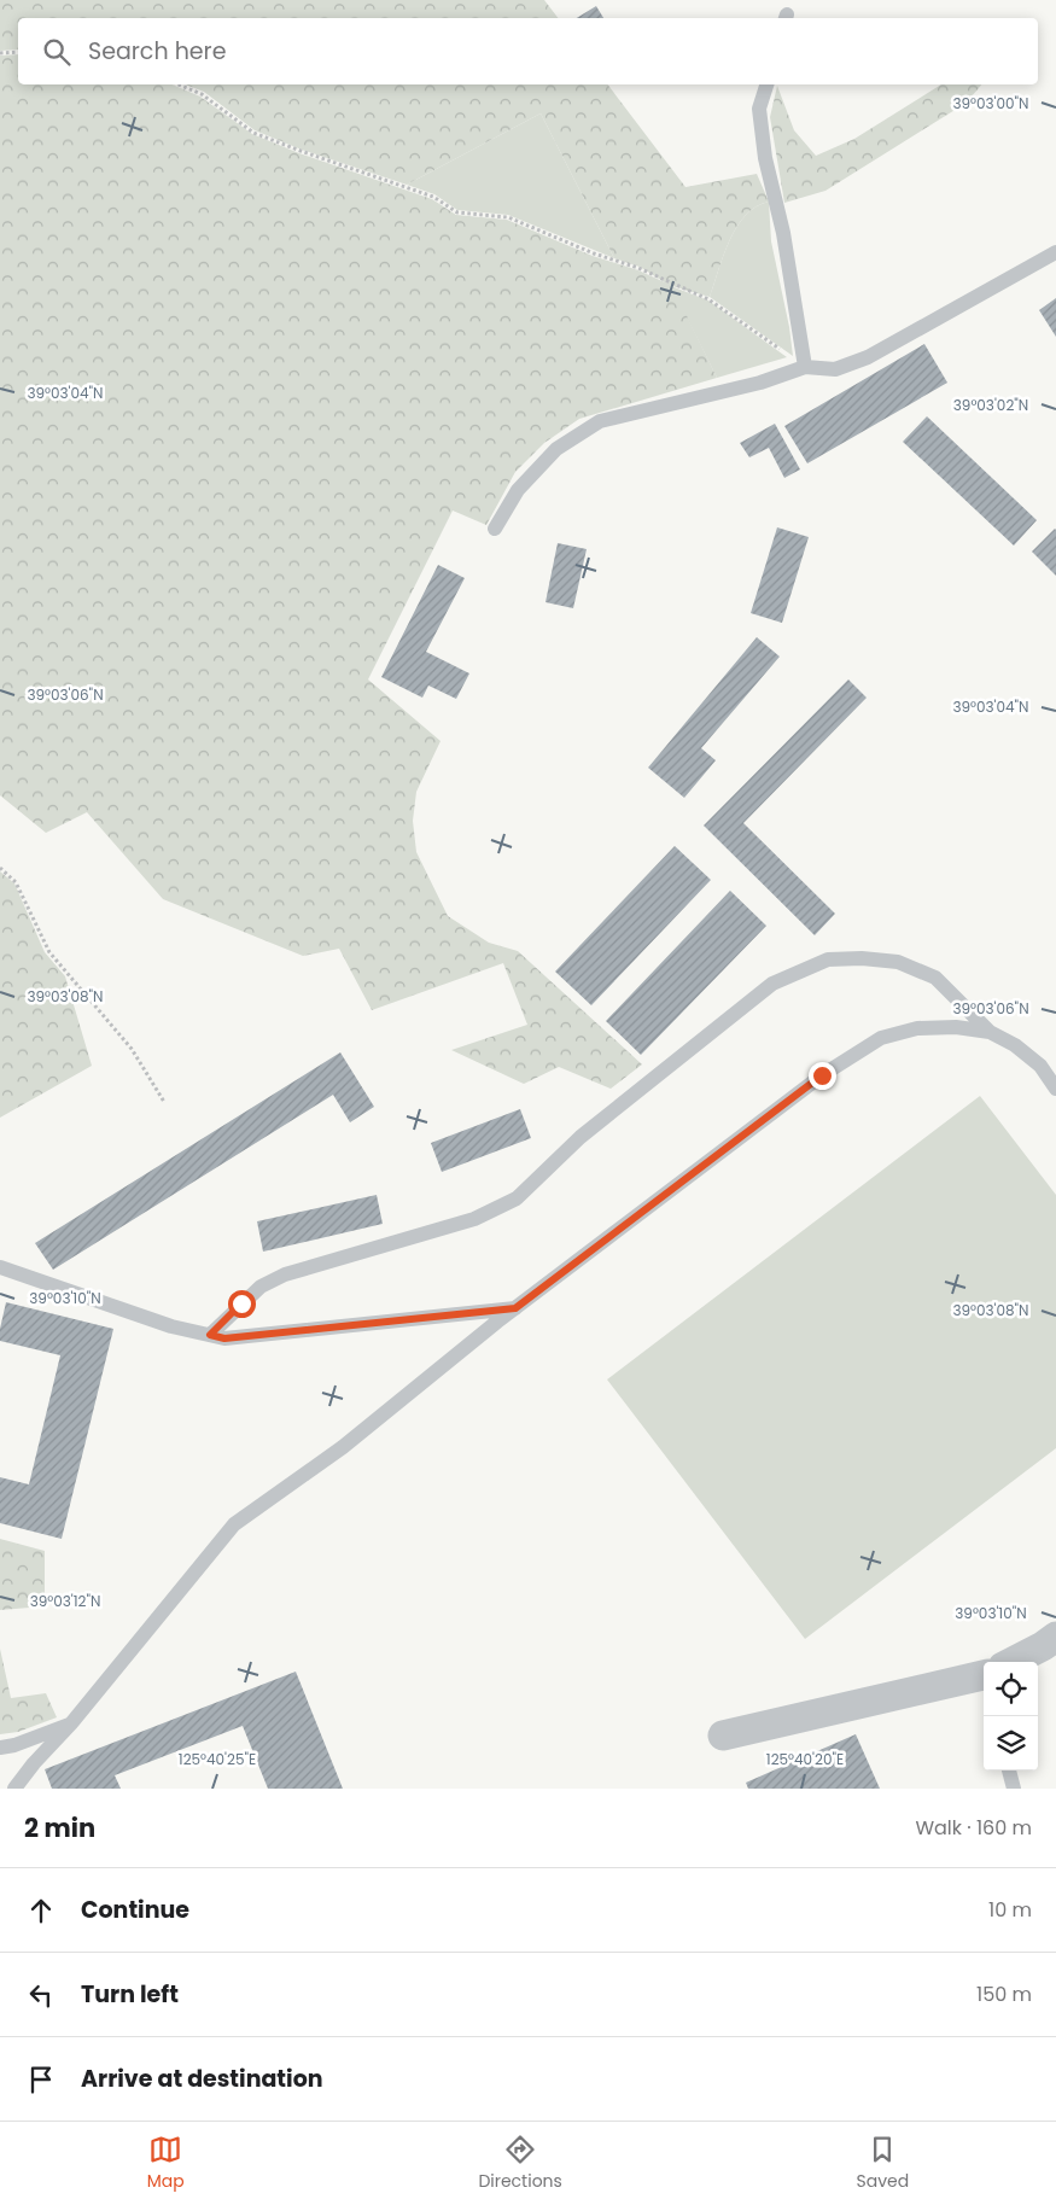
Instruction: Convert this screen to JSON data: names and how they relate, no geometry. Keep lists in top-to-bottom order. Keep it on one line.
{"page":{"search":"Search here","heading":["2 min","Walk · 160 m"],"list":[["Continue","10 m"],["Turn left","150 m"],"Arrive at destination"],"nav":["Map","Directions","Saved"]},"coordinates":["39°03'00\"N","39°03'04\"N","39°03'02\"N","39°03'06\"N","39°03'08\"N","39°03'10\"N","39°03'12\"N","125°40'25\"E","125°40'20\"E"]}
